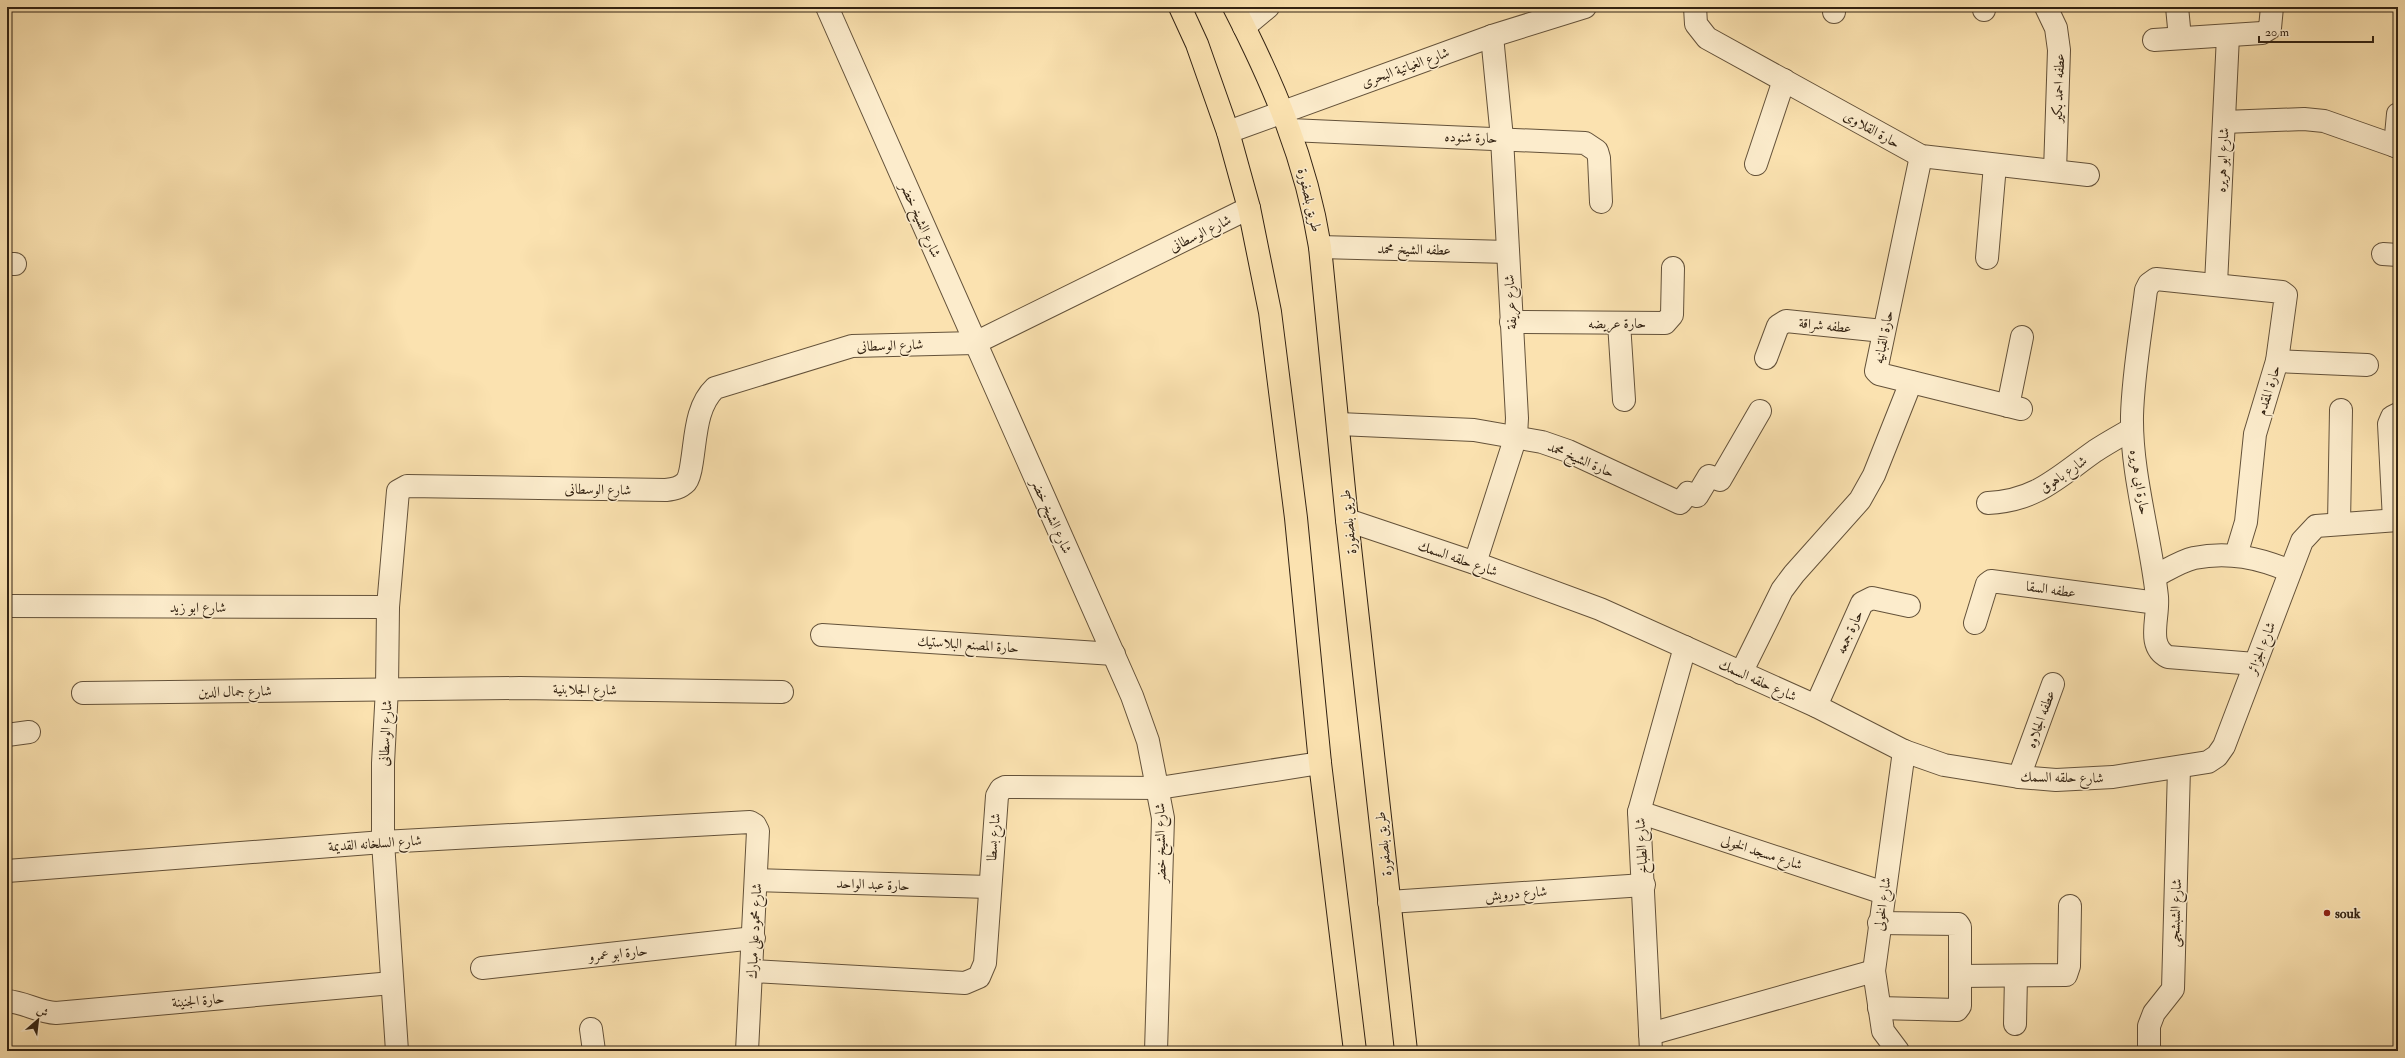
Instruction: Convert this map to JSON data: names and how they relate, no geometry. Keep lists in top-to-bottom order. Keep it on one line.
{"streets":{"main road":["طريق بلصفورة"],"street":["شارع الغياتية البحرى","عطفه احمد بكير","حارة القلاوى","حارة شنوده","شارع ابو هريره","شارع الشيخ خضر","شارع الوسطانى","عطفه الشيخ محمد","شارع عريفة","حارة عريضه","عطفه شراقة","حارة القبانيه","حارة المقدم","حارة الشيخ محمد","شارع باهوق","حارة ابى هريره","شارع حلقه السمك","عطفه السقا","شارع ابو زيد","حارة جمعه","حارة المصنع البلاستيك","شارع الجزائر","شارع الجلابنية","شارع جمال الدين","عطفه الجلاوه","شارع بسطا","شارع السلخانه القديمة","شارع الطباخ","شارع مسجد الخولى","حارة عبد الواحد","شارع درويش","شارع الخولى","شارع الشبشجى","شارع محمود على مبارك","حارة ابو عمرو","حارة الجنينة"]},"crossings":[["شارع الغياتية البحرى","حارة شنوده"],["شارع الغياتية البحرى","طريق بلصفورة"],["شارع الغياتية البحرى","شارع عريفة"],["عطفه احمد بكير","حارة القلاوى"],["حارة القلاوى","حارة القبانيه"],["حارة شنوده","طريق بلصفورة"],["حارة شنوده","شارع عريفة"],["شارع ابو هريره","حارة المقدم"],["شارع ابو هريره","حارة ابى هريره"],["طريق بلصفورة","عطفه الشيخ محمد"],["طريق بلصفورة","حارة الشيخ محمد"],["طريق بلصفورة","شارع حلقه السمك"],["طريق بلصفورة","شارع درويش"],["شارع الشيخ خضر","شارع الوسطانى"],["شارع الشيخ خضر","حارة المصنع البلاستيك"],["شارع الشيخ خضر","شارع بسطا"],["شارع الوسطانى","شارع ابو زيد"],["شارع الوسطانى","شارع الجلابنية"],["شارع الوسطانى","شارع جمال الدين"],["شارع الوسطانى","شارع السلخانه القديمة"],["شارع الوسطانى","حارة الجنينة"],["عطفه الشيخ محمد","شارع عريفة"],["شارع عريفة","حارة عريضه"],["شارع عريفة","حارة الشيخ محمد"],["شارع عريفة","شارع حلقه السمك"],["عطفه شراقة","حارة القبانيه"],["حارة المقدم","حارة ابى هريره"],["شارع باهوق","حارة ابى هريره"],["حارة ابى هريره","عطفه السقا"],["حارة ابى هريره","شارع الجزائر"],["شارع حلقه السمك","حارة جمعه"],["شارع حلقه السمك","شارع الجزائر"],["شارع حلقه السمك","عطفه الجلاوه"],["شارع حلقه السمك","شارع الطباخ"],["شارع حلقه السمك","شارع الخولى"],["شارع حلقه السمك","شارع الشبشجى"],["شارع الجزائر","شارع الشبشجى"],["شارع الجلابنية","شارع جمال الدين"],["شارع بسطا","حارة عبد الواحد"],["شارع بسطا","شارع محمود على مبارك"],["شارع السلخانه القديمة","شارع محمود على مبارك"],["شارع الطباخ","شارع مسجد الخولى"],["شارع الطباخ","شارع درويش"],["شارع مسجد الخولى","شارع الخولى"],["حارة عبد الواحد","شارع محمود على مبارك"],["شارع محمود على مبارك","حارة ابو عمرو"]],"places":["souk"],"scale_bar":"20 m","north":"top right"}
